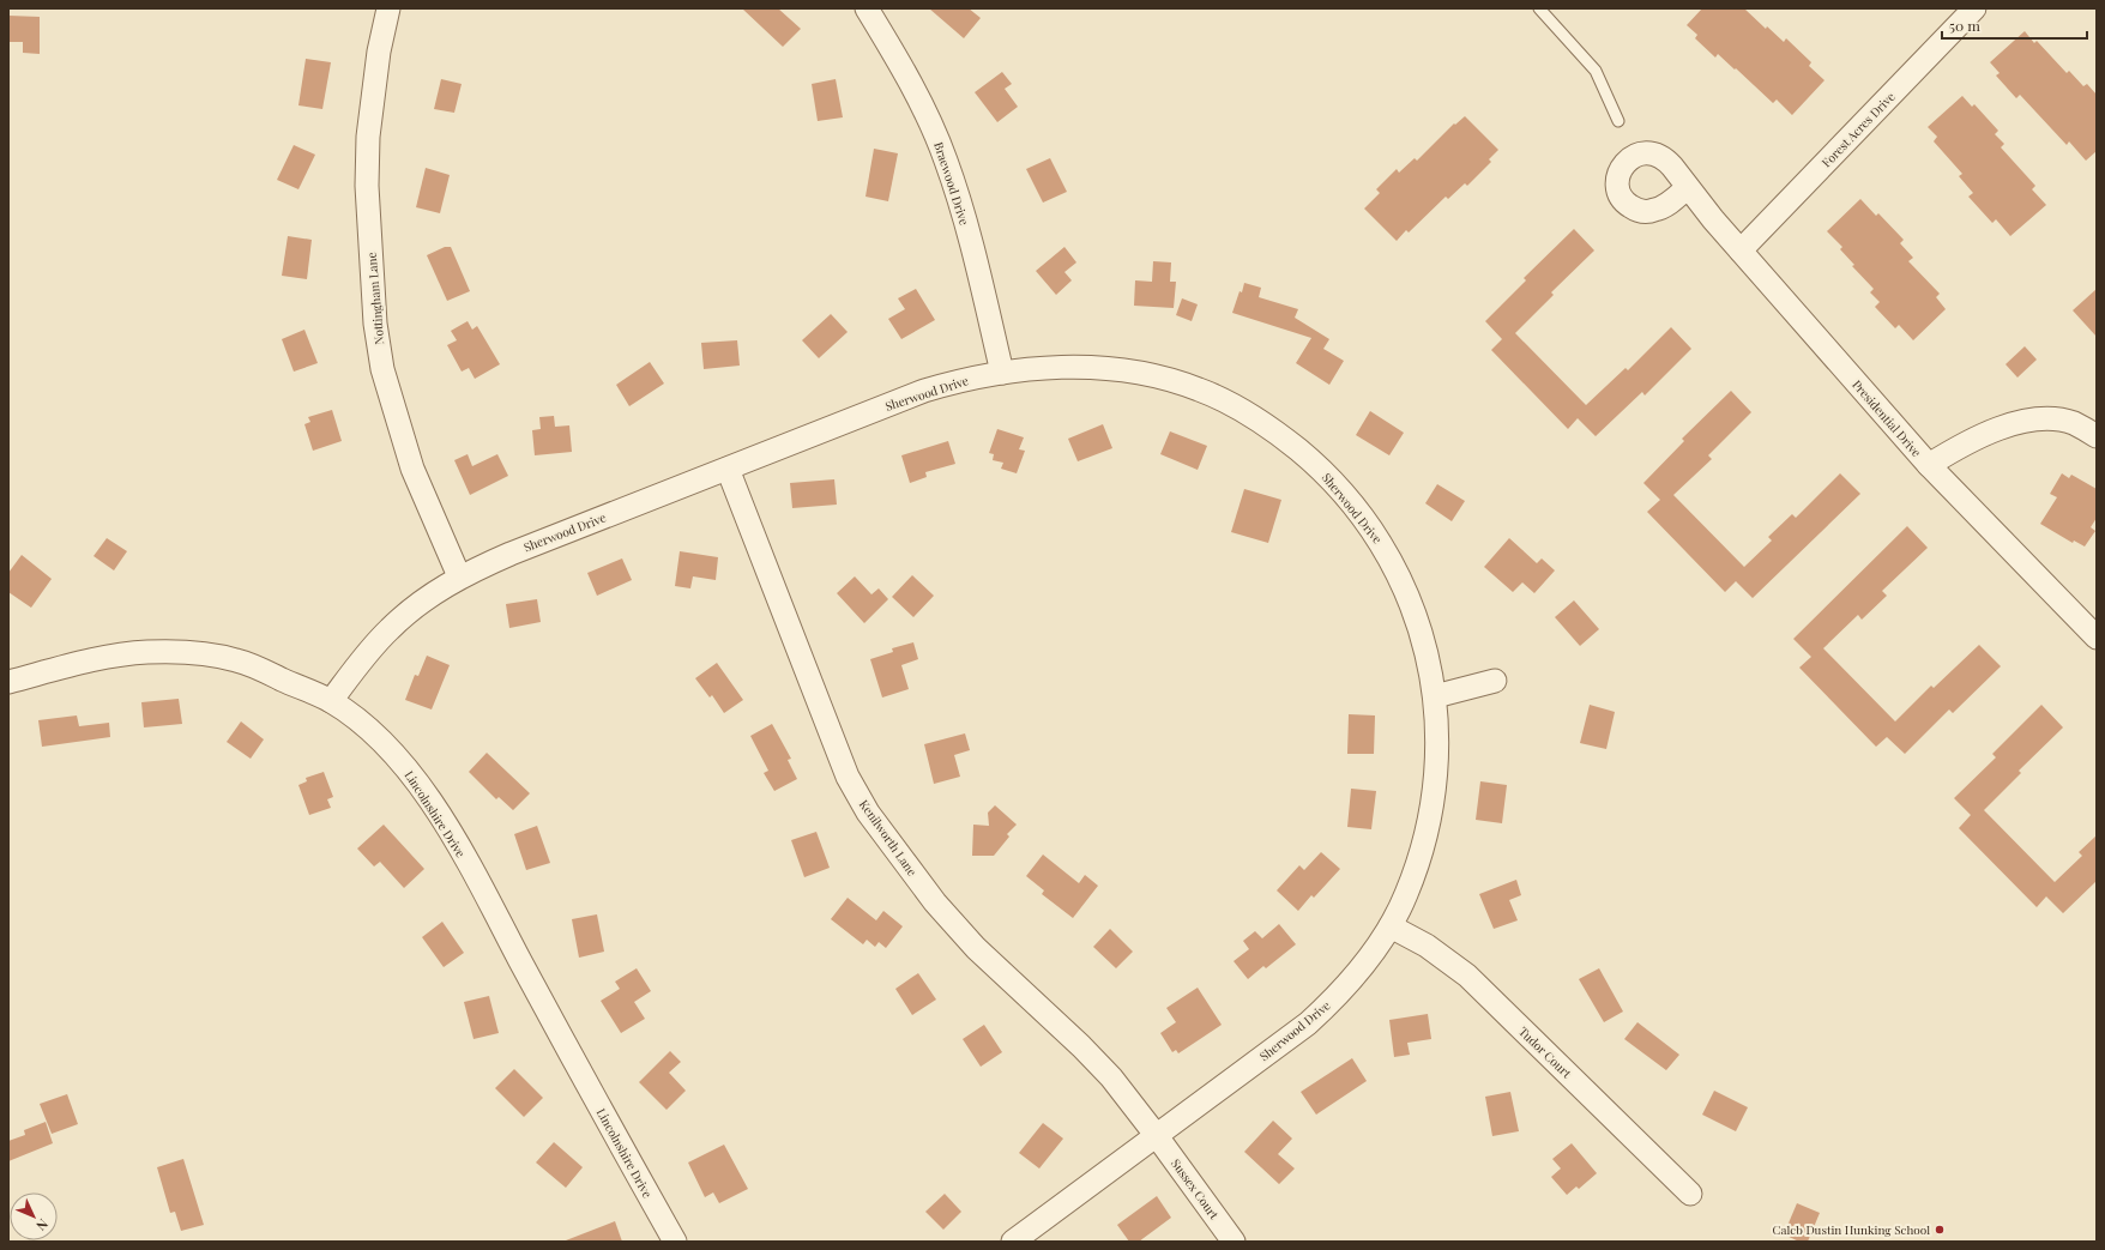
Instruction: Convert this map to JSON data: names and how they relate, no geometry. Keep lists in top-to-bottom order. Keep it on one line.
{"streets":{"street":["Forest Acres Drive","Braewood Drive","Nottingham Lane","Sherwood Drive","Presidential Drive","Lincolnshire Drive","Kenilworth Lane","Tudor Court","Sussex Court"]},"crossings":[["Forest Acres Drive","Presidential Drive"],["Braewood Drive","Sherwood Drive"],["Nottingham Lane","Sherwood Drive"],["Sherwood Drive","Lincolnshire Drive"],["Sherwood Drive","Kenilworth Lane"],["Sherwood Drive","Tudor Court"],["Sherwood Drive","Sussex Court"],["Kenilworth Lane","Sussex Court"]],"places":["Caleb Dustin Hunking School"],"scale_bar":"50 m","north":"bottom right"}
